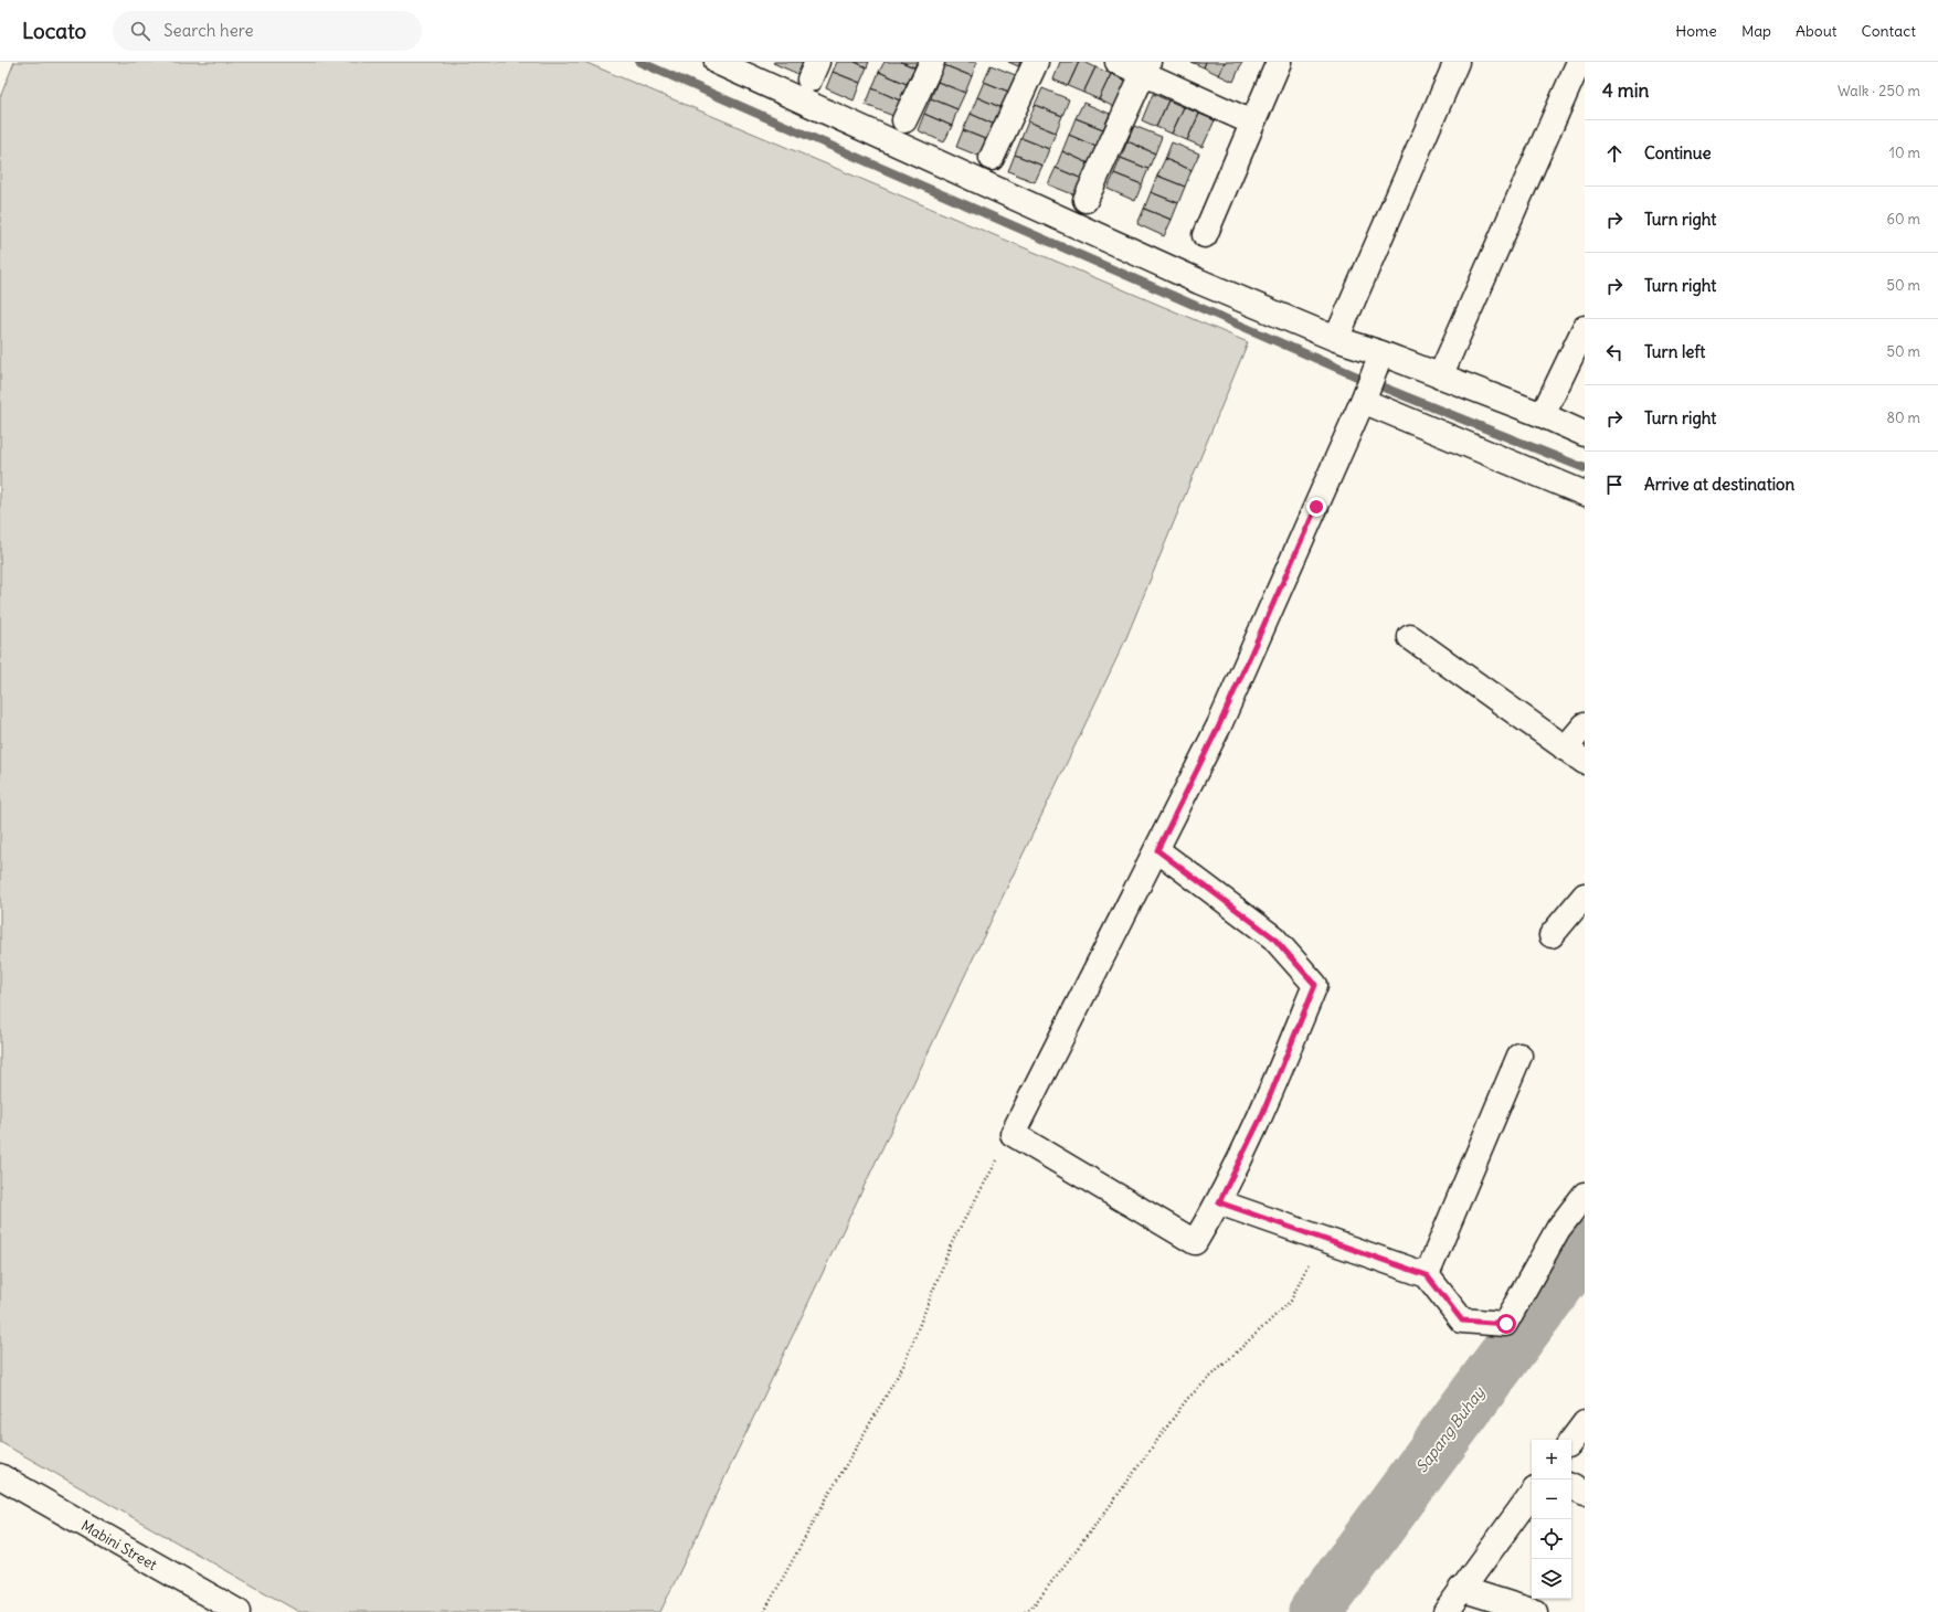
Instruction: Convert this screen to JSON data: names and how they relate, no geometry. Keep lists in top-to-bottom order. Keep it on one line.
{"streets":{"street":["Mabini Street"]},"water":["Sapang Buhay"],"page":{"header":"Locato","search":"Search here","nav":["Home","Map","About","Contact"],"heading":["4 min","Walk · 250 m"],"list":[["Continue","10 m"],["Turn right","60 m"],["Turn right","50 m"],["Turn left","50 m"],["Turn right","80 m"],"Arrive at destination"],"map_buttons":["+","−"]}}
